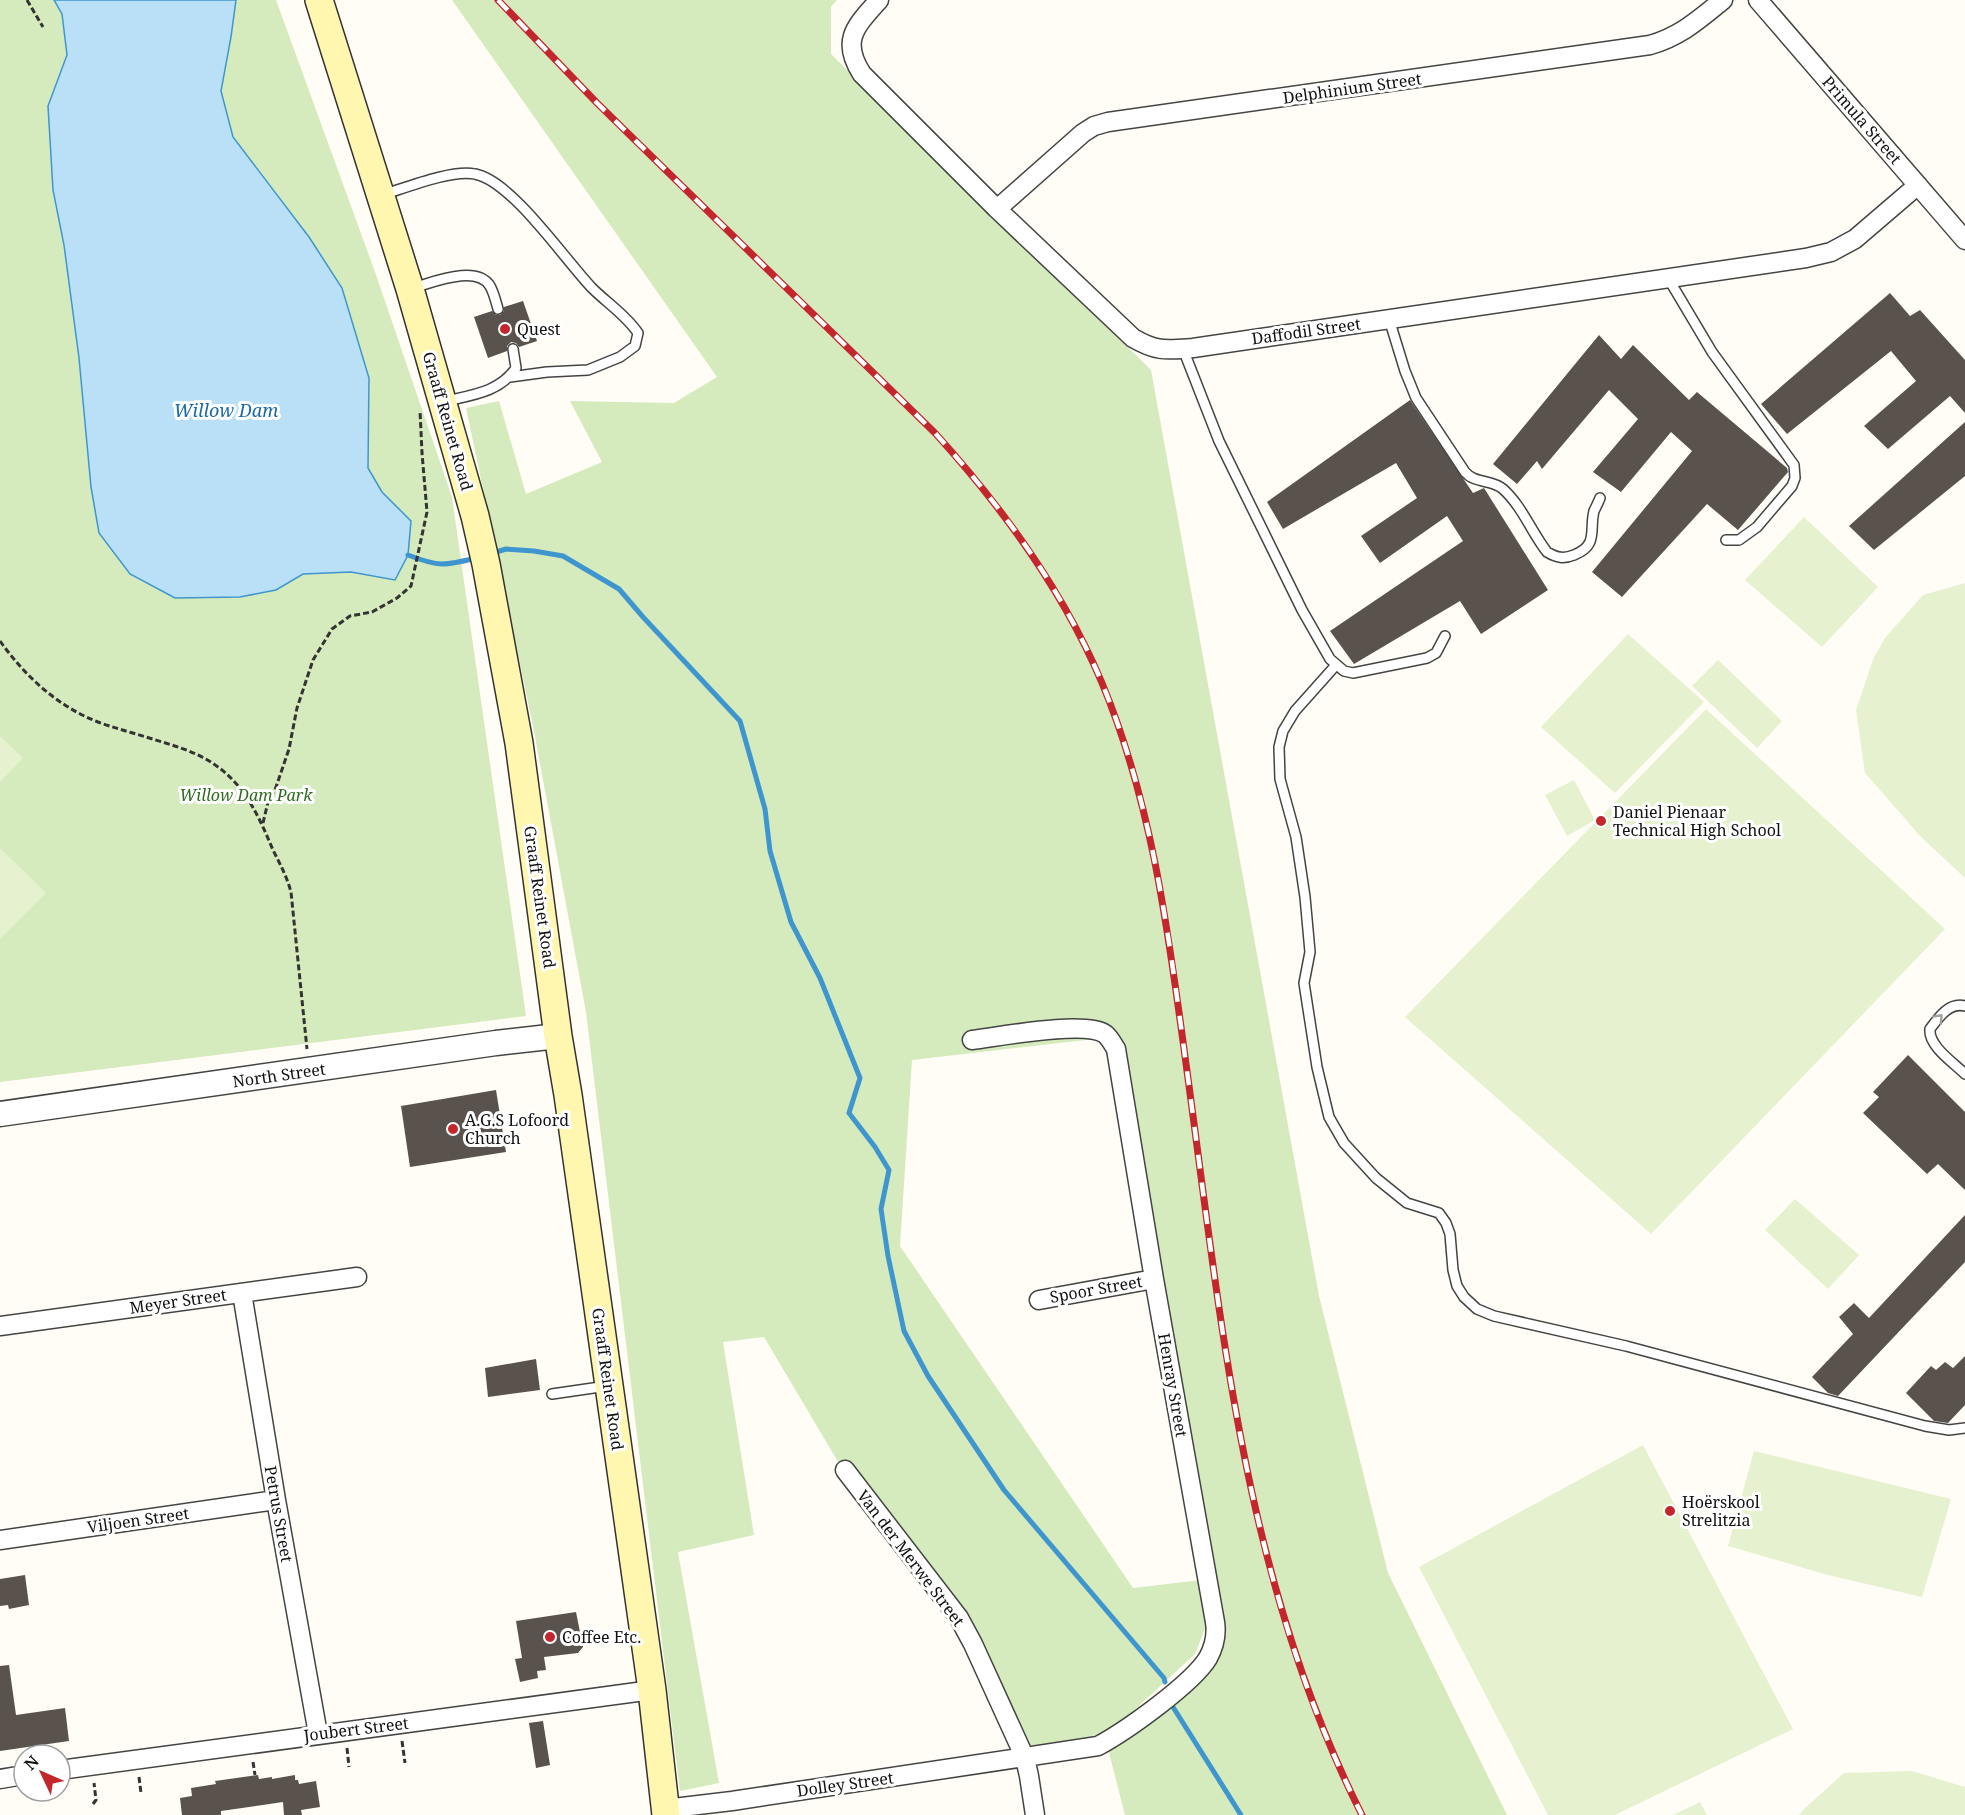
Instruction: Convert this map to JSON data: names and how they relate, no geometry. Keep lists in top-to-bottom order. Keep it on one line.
{"streets":{"main road":["Graaff Reinet Road"],"street":["Delphinium Street","Primula Street","Daffodil Street","North Street","Spoor Street","Meyer Street","Henray Street","Petrus Street","Viljoen Street","Van der Merwe Street","Joubert Street","Dolley Street"]},"crossings":[["Delphinium Street","Daffodil Street"],["Primula Street","Daffodil Street"],["Graaff Reinet Road","North Street"],["Graaff Reinet Road","Joubert Street"],["Graaff Reinet Road","Dolley Street"],["Spoor Street","Henray Street"],["Meyer Street","Petrus Street"],["Henray Street","Van der Merwe Street"],["Henray Street","Dolley Street"],["Petrus Street","Viljoen Street"],["Petrus Street","Joubert Street"],["Van der Merwe Street","Dolley Street"]],"water":["Willow Dam"],"parks":["Willow Dam Park"],"places":["Quest","Daniel Pienaar Technical High School","A.G.S Lofoord Church","Hoërskool Strelitzia","Coffee Etc."],"north":"top left"}
